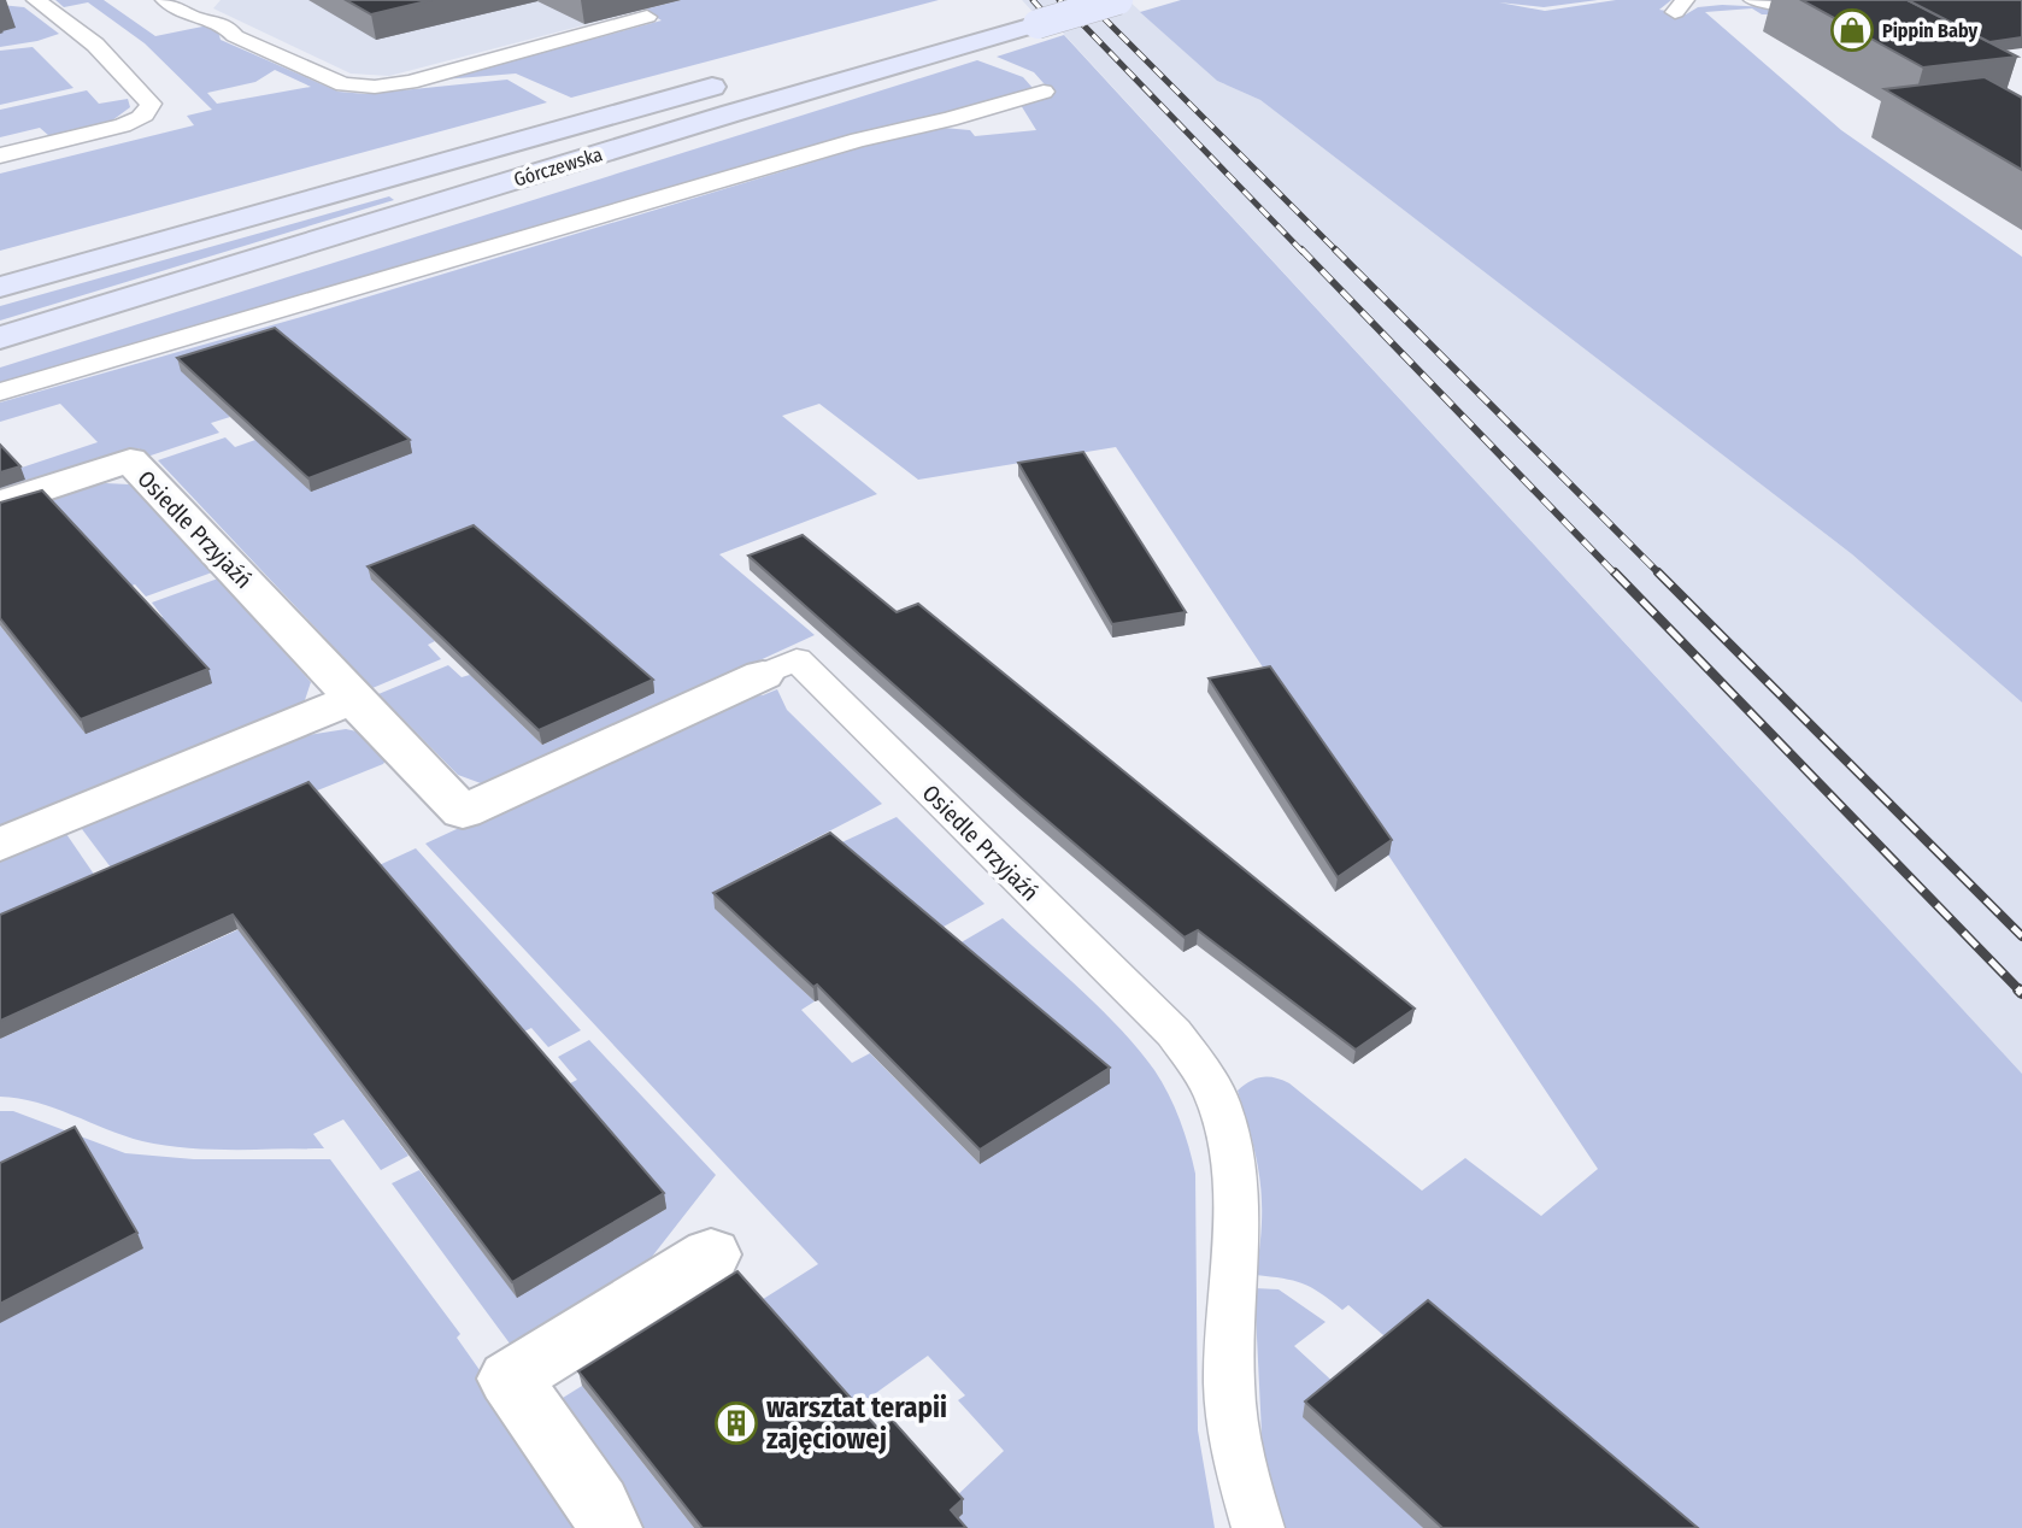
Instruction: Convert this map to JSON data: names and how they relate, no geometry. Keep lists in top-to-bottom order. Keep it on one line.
{"streets":{"main road":["Górczewska"],"street":["Osiedle Przyjaźń"]},"places":{"shop":["Pippin Baby"],"building":["warsztat terapii zajęciowej"]}}
